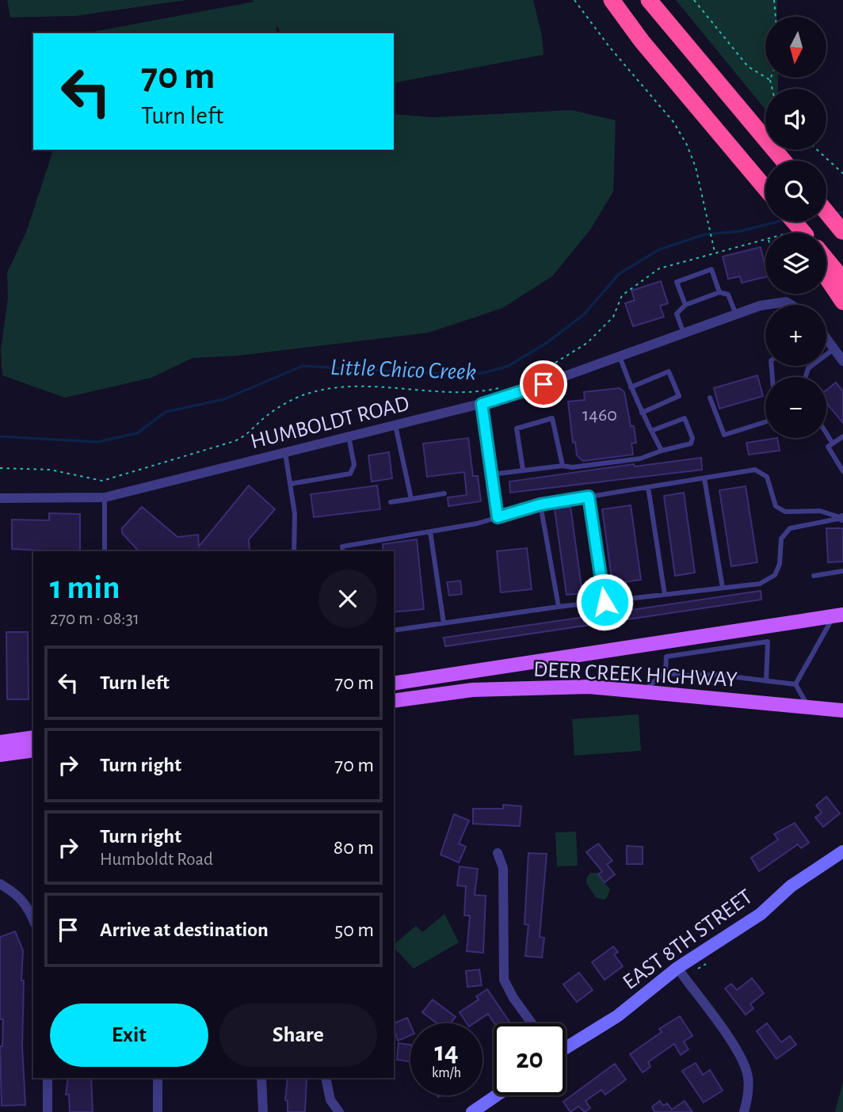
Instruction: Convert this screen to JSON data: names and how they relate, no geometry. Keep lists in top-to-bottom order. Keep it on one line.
{"streets":{"main road":["DEER CREEK HIGHWAY"],"street":["HUMBOLDT ROAD","EAST 8TH STREET"]},"water":["Little Chico Creek"],"house_numbers":["1460"],"north":"bottom","page":{"map_buttons":["+","−"],"turn":["70 m","Turn left"],"heading":["1 min","270 m · 08:31"],"list":[{"name":"Turn left","value":"70 m"},{"name":"Turn right","value":"70 m"},{"name":"Turn right","note":"Humboldt Road","value":"80 m"},{"name":"Arrive at destination","value":"50 m"}],"buttons":["Exit","Share"],"speed":"14 km/h","limit":"20"}}
